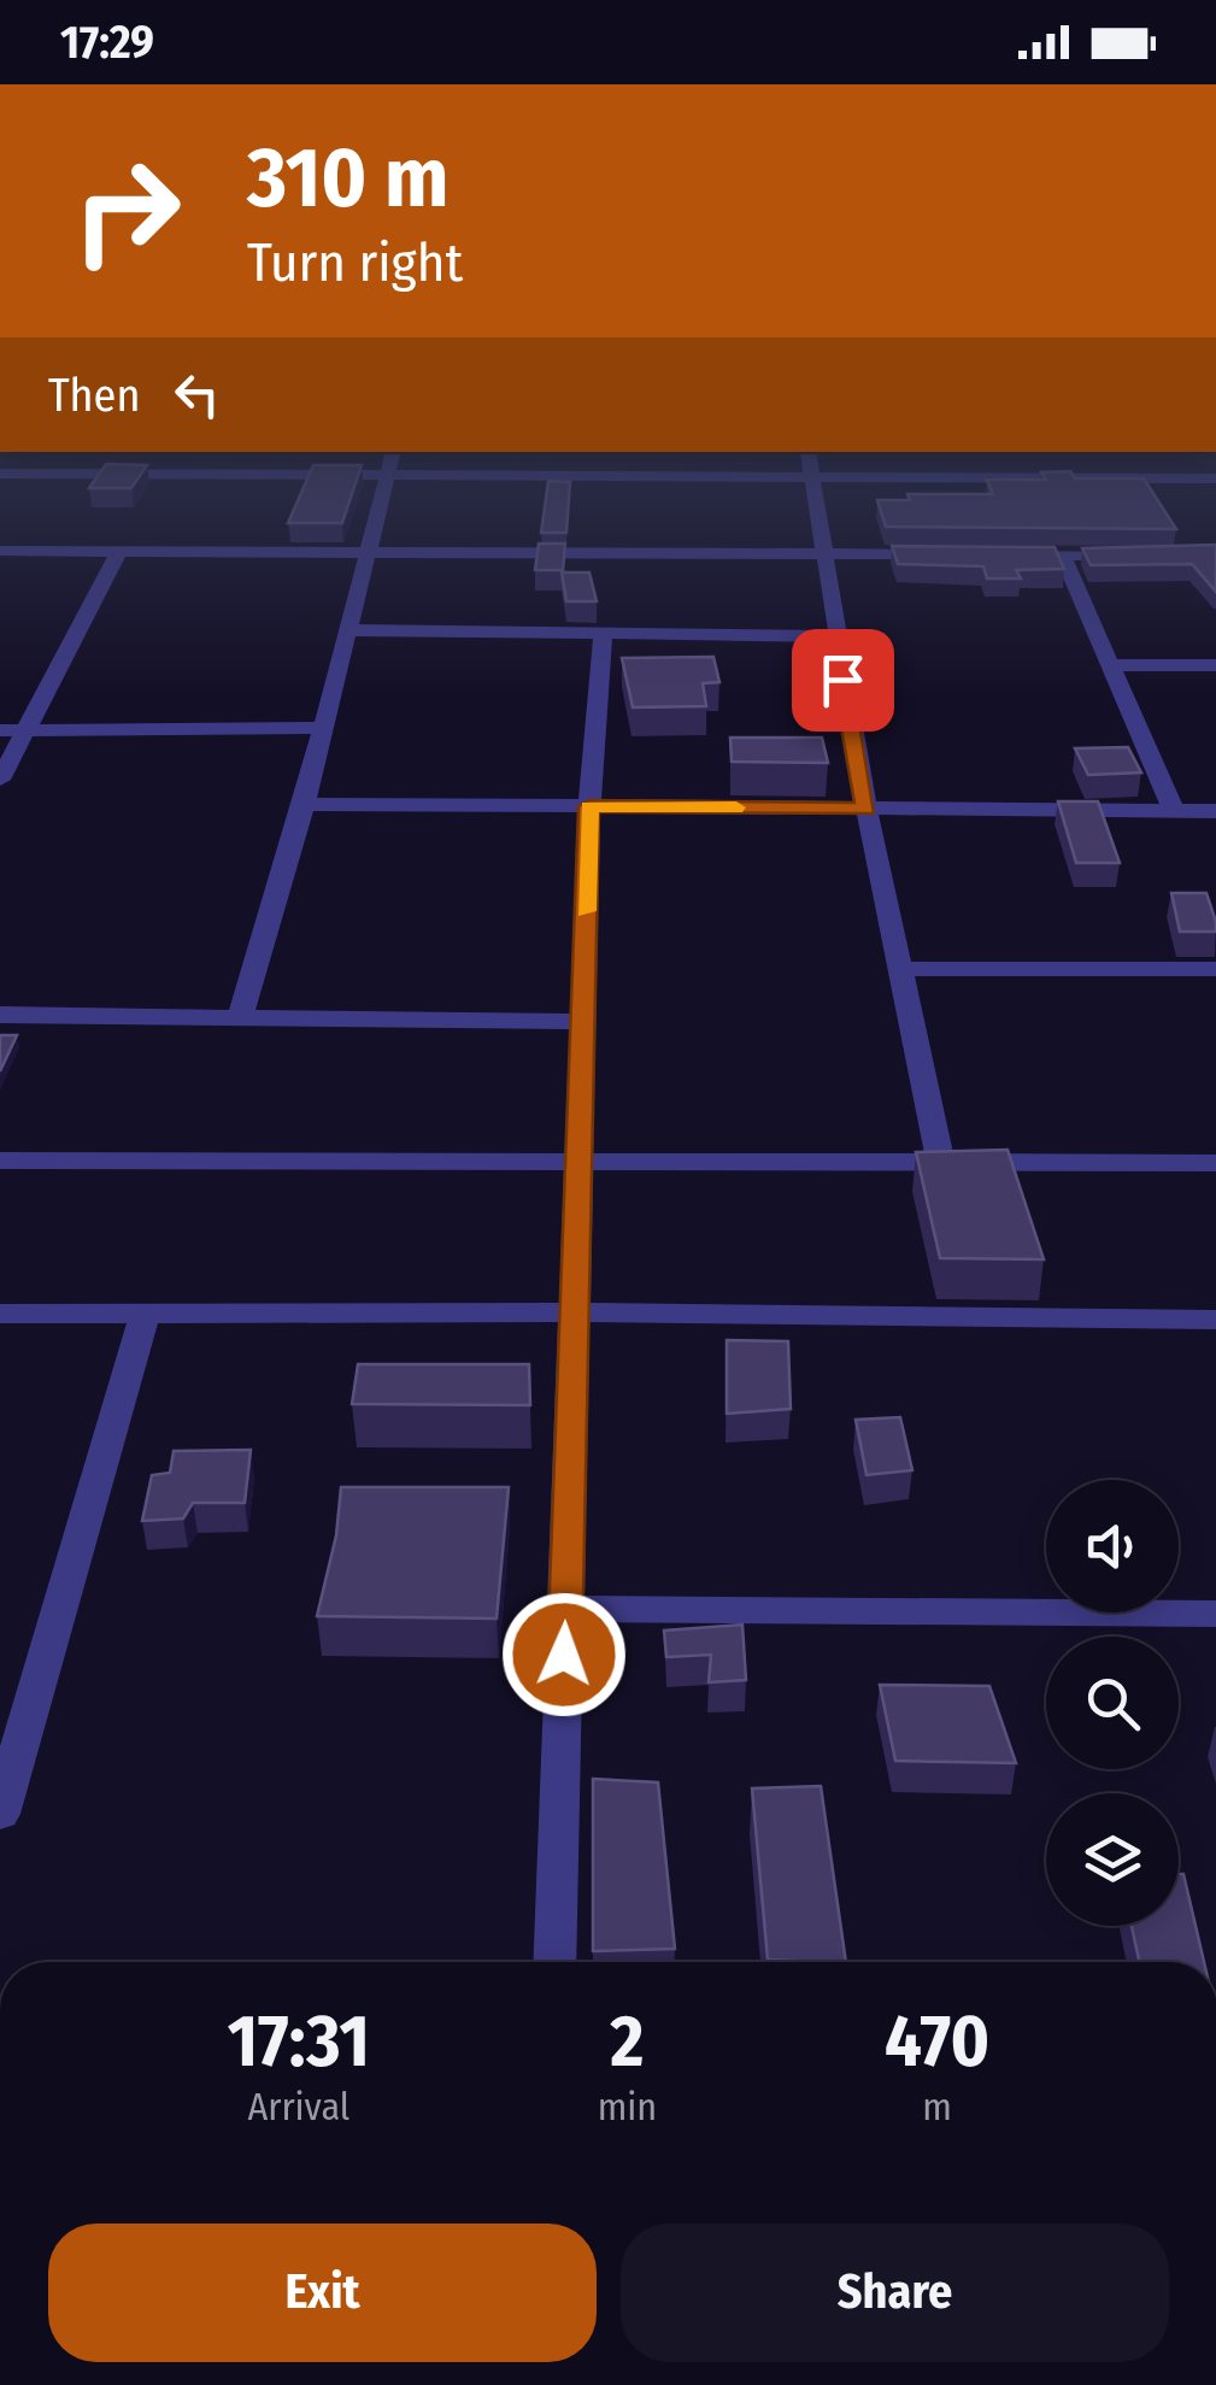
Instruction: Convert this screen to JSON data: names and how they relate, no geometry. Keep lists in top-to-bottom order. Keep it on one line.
{"page":{"status":"17:29","turn":["310 m","Turn right"],"then":"Then","eta":["17:31","Arrival","2","min","470","m"],"buttons":["Exit","Share"]}}
